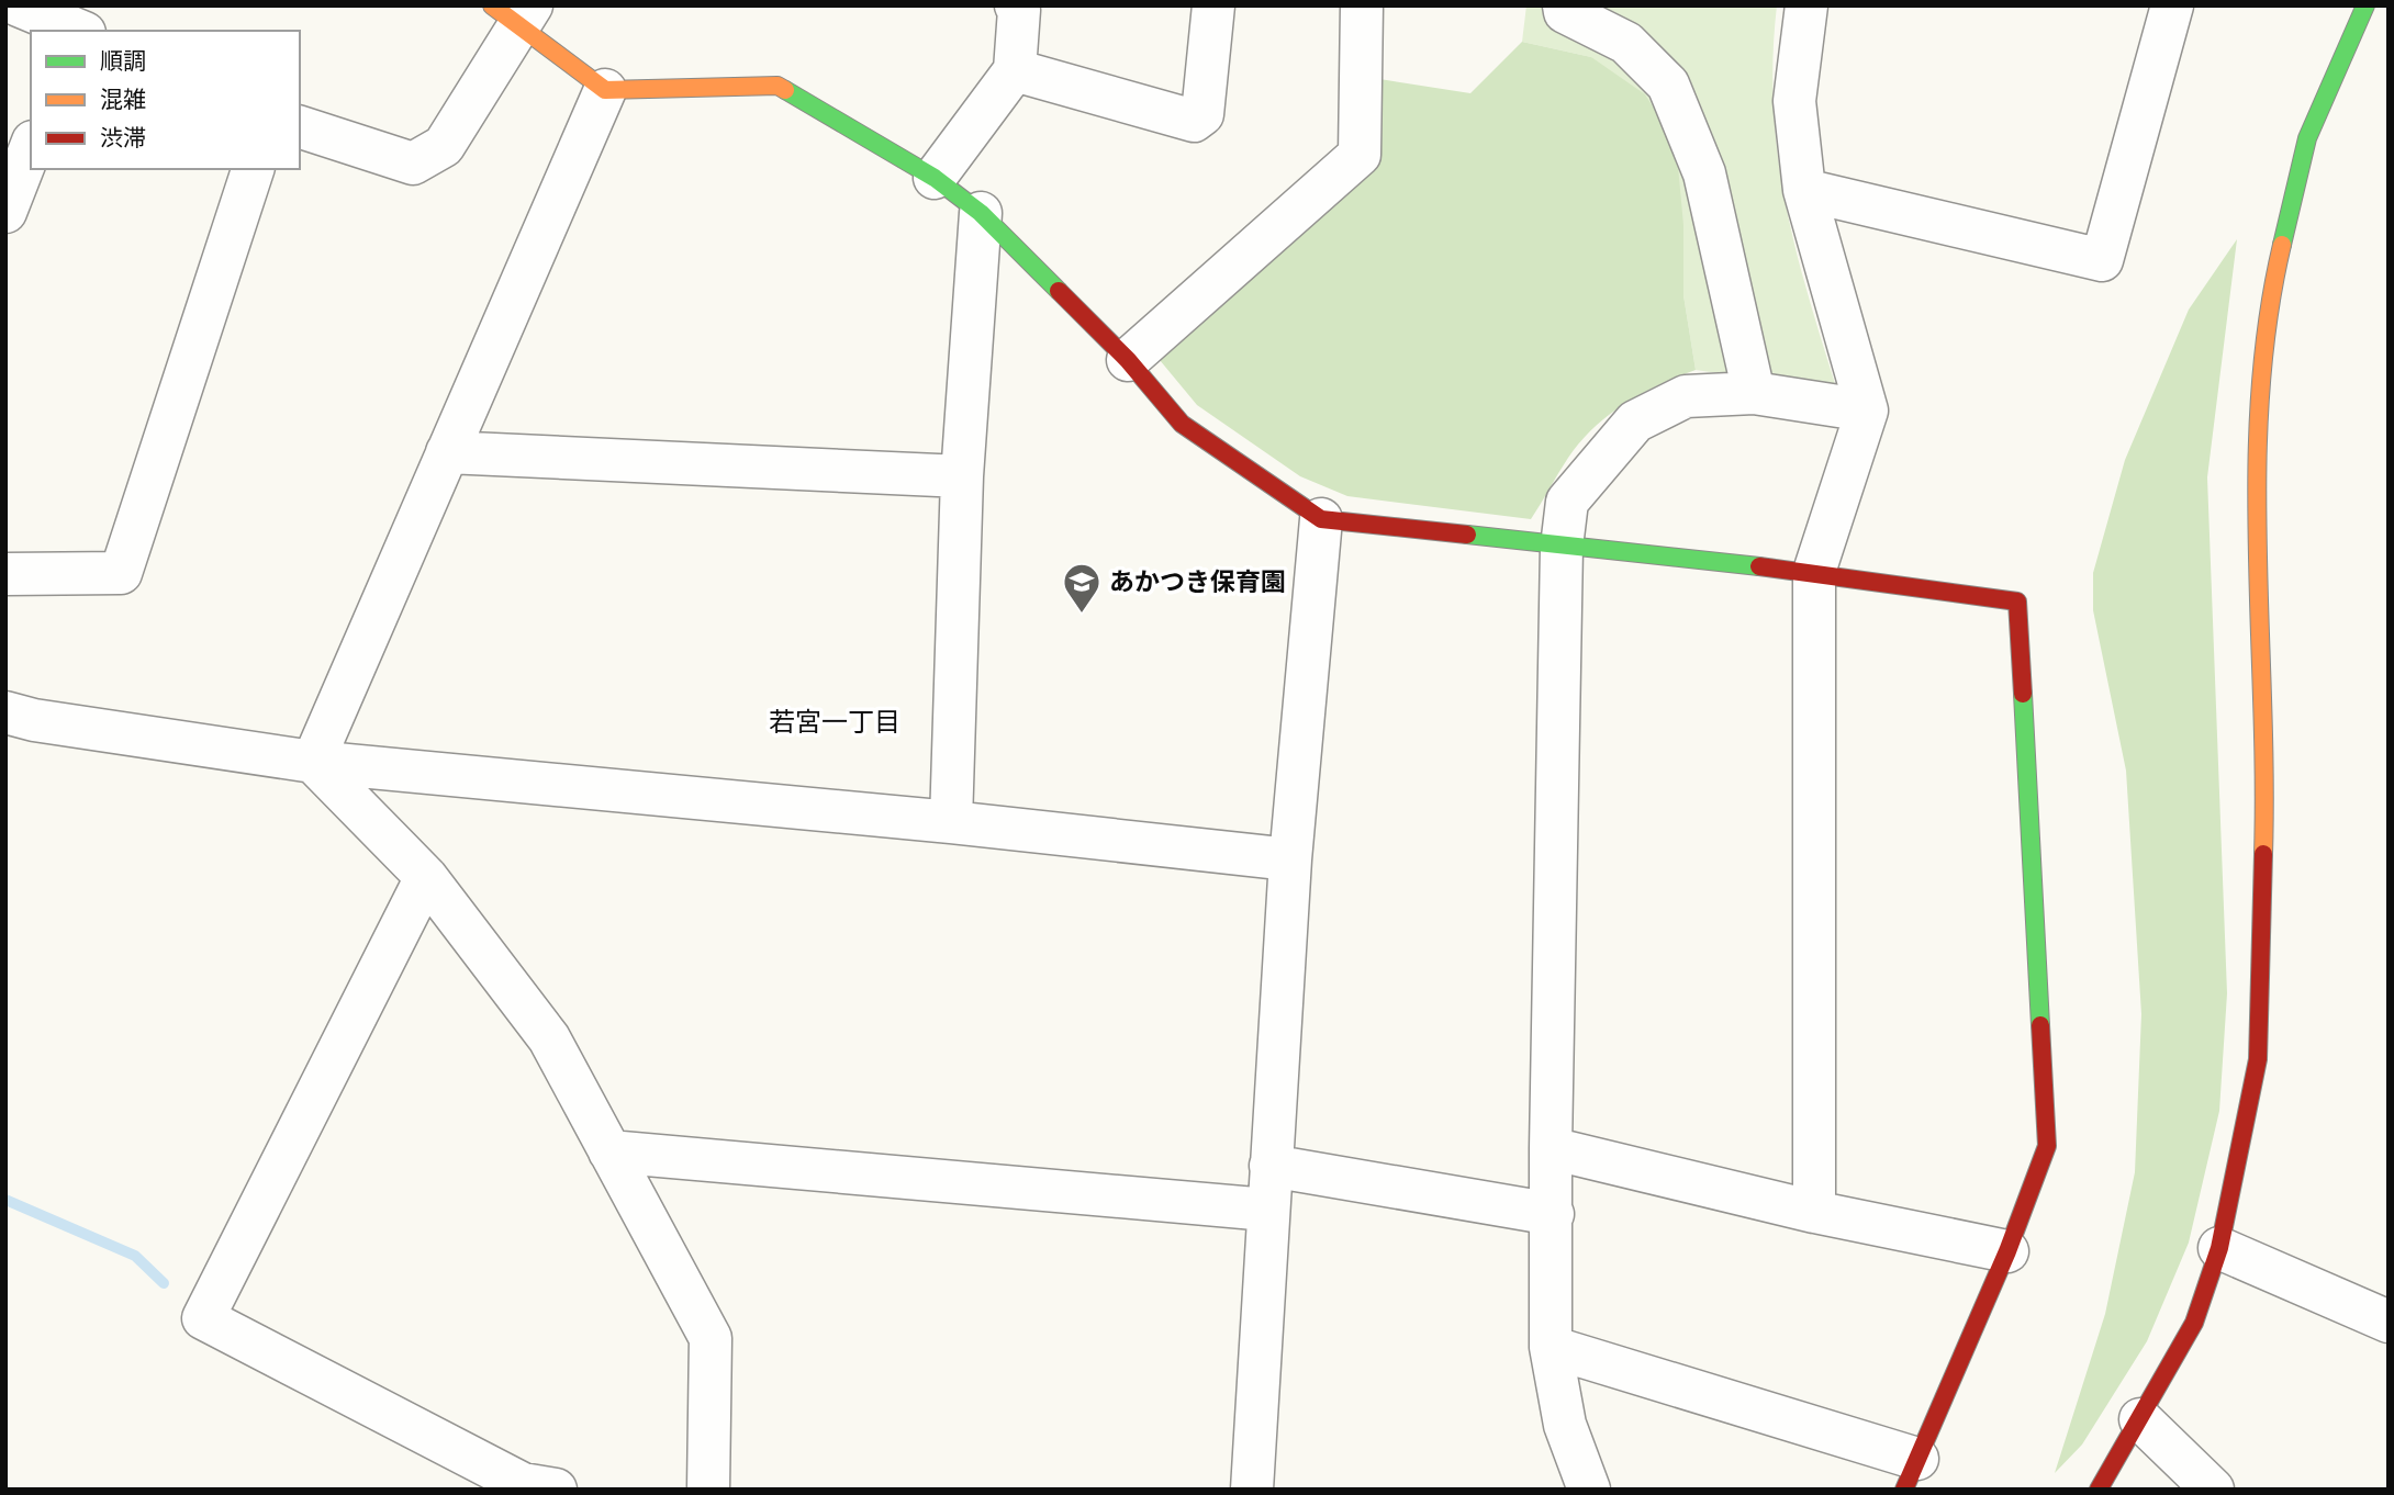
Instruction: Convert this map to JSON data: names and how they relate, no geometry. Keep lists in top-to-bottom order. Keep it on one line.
{"districts":["若宮一丁目"],"places":{"school or university":["あかつき保育園"]},"legend":["順調","混雑","渋滞"]}
